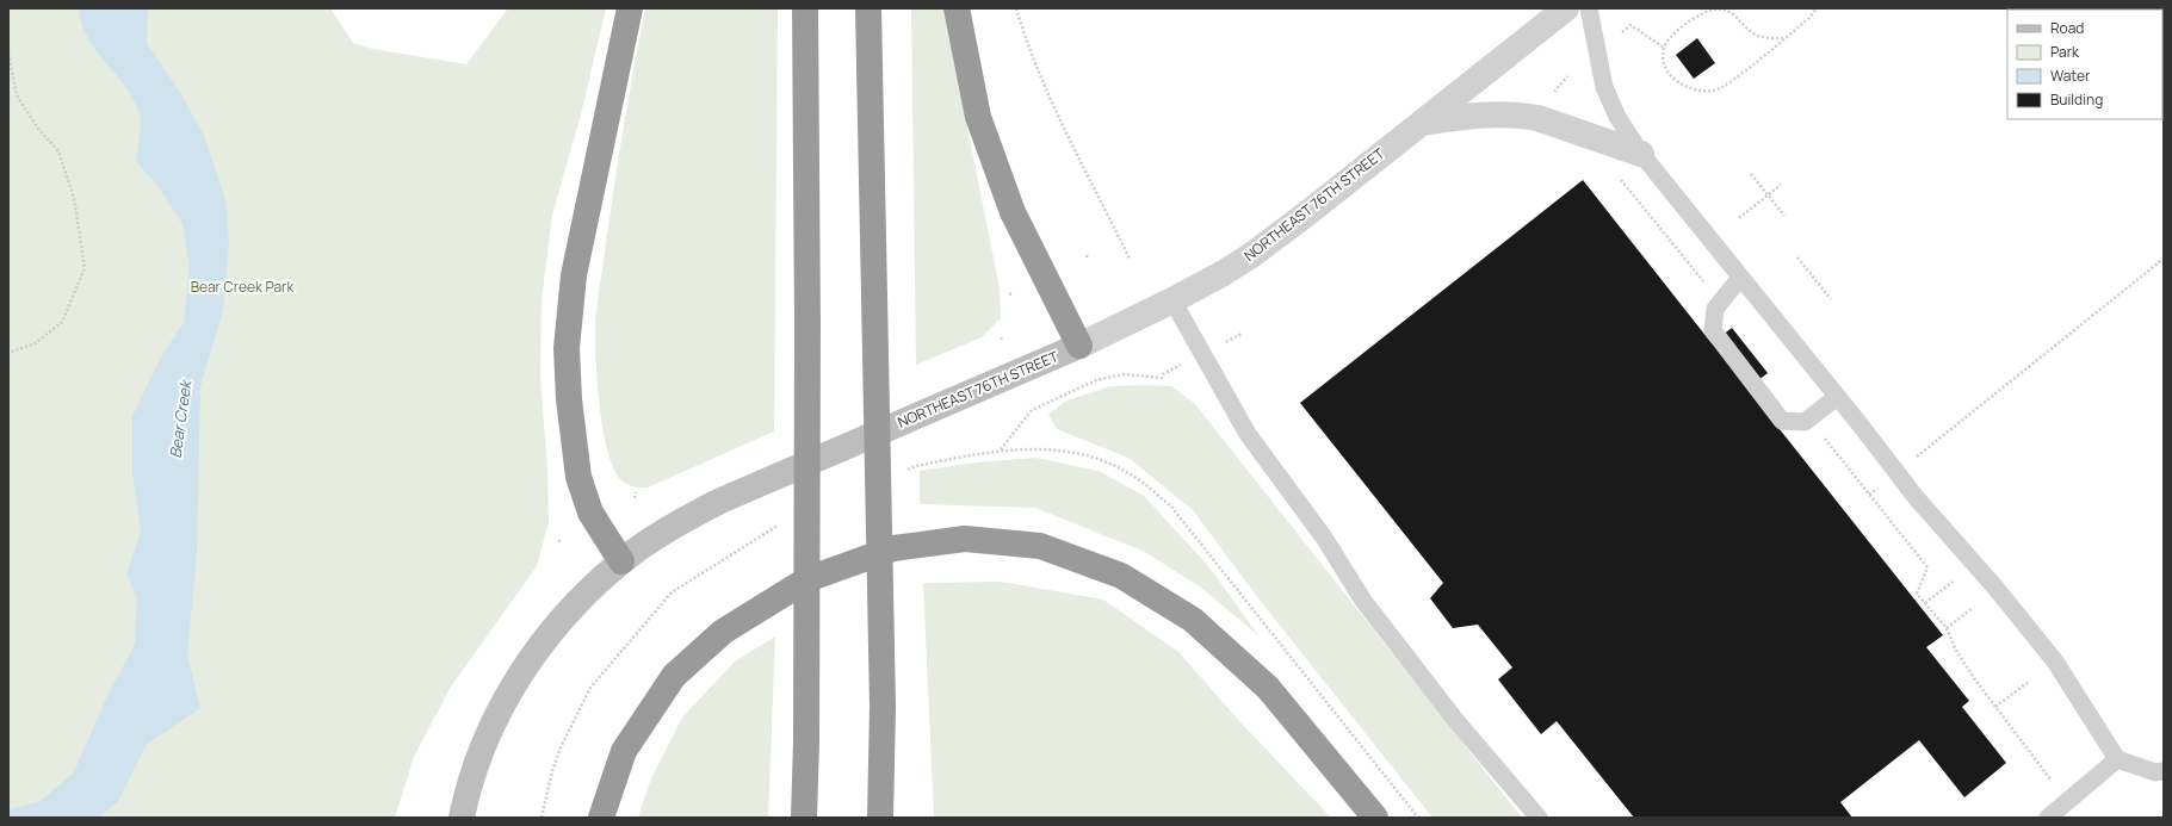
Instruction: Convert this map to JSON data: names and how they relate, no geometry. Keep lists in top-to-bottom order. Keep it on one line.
{"streets":{"main road":["NORTHEAST 76TH STREET"]},"water":["Bear Creek"],"parks":["Bear Creek Park"],"legend":["Road","Park","Water","Building"]}
